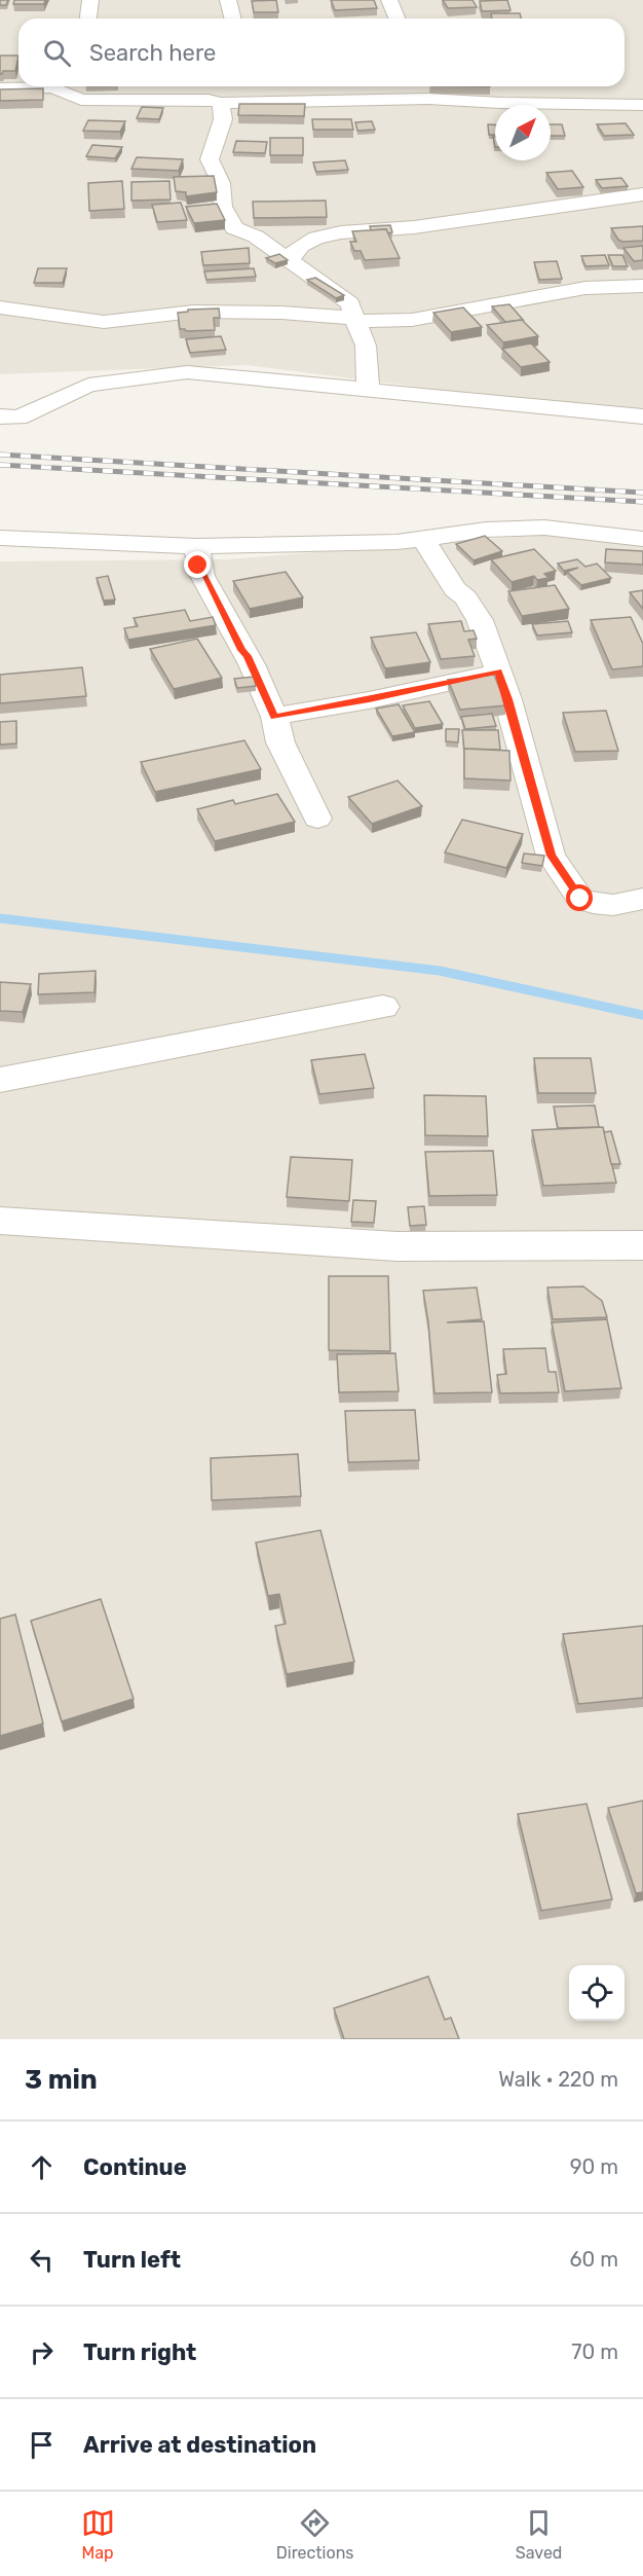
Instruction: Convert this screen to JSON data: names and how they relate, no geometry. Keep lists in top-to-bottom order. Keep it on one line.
{"north":"top right","page":{"search":"Search here","heading":["3 min","Walk · 220 m"],"list":[["Continue","90 m"],["Turn left","60 m"],["Turn right","70 m"],"Arrive at destination"],"nav":["Map","Directions","Saved"]}}
